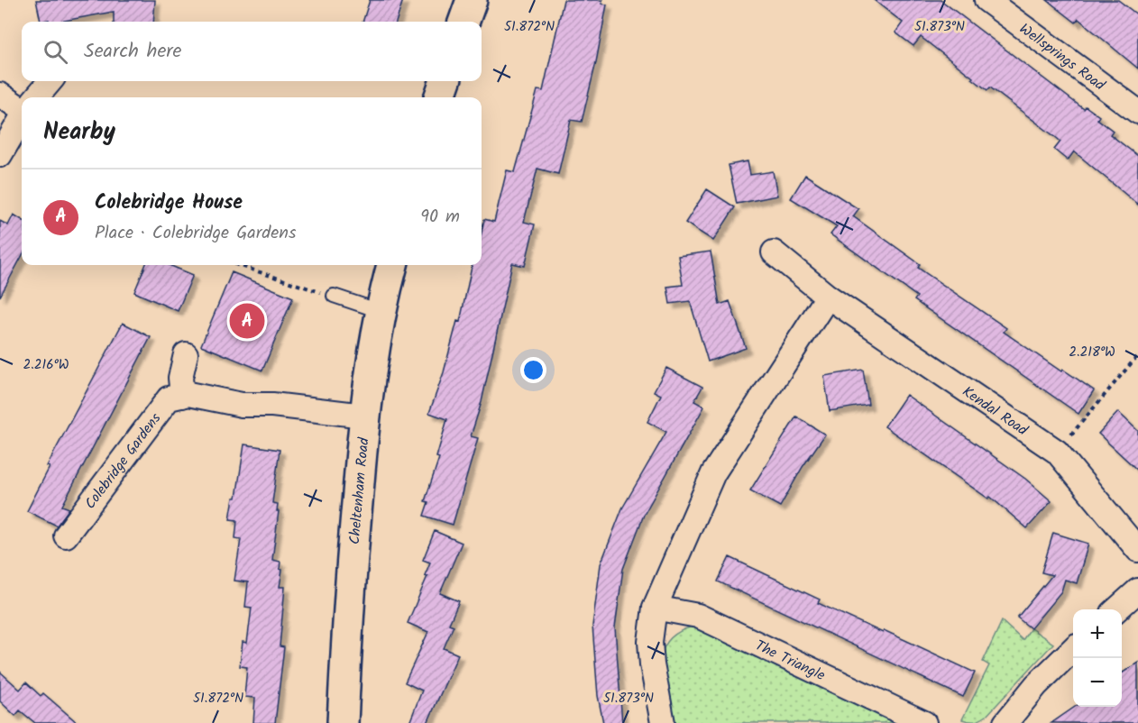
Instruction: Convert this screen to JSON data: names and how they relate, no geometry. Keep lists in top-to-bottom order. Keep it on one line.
{"streets":{"main road":["Cheltenham Road"],"street":["Wellsprings Road","Kendal Road","Colebridge Gardens","The Triangle"]},"page":{"search":"Search here","heading":"Nearby","list":[{"mark":"A","name":"Colebridge House","note":"Place · Colebridge Gardens","value":"90 m"}],"pins":"A","map_buttons":["+","−"]},"coordinates":["51.872°N","51.873°N","2.218°W","2.216°W"]}
